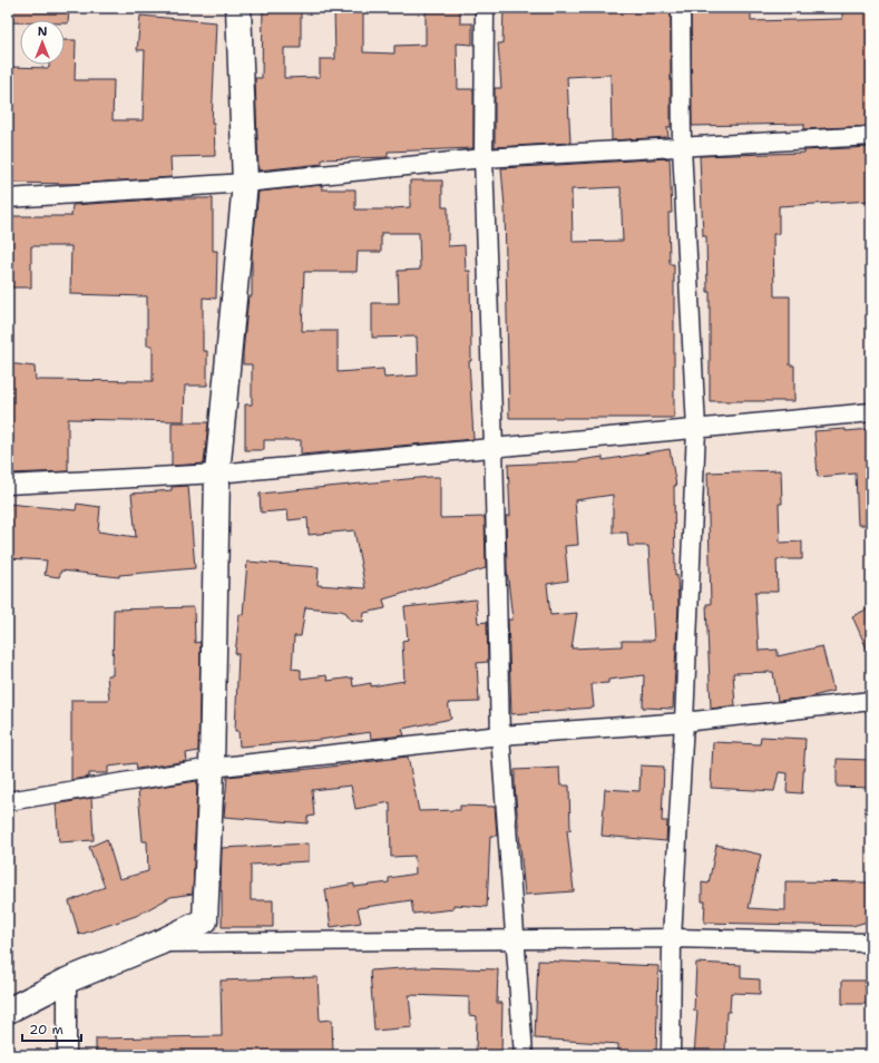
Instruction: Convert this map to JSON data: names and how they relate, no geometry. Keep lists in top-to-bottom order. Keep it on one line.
{"scale_bar":"20 m","north":"top"}
